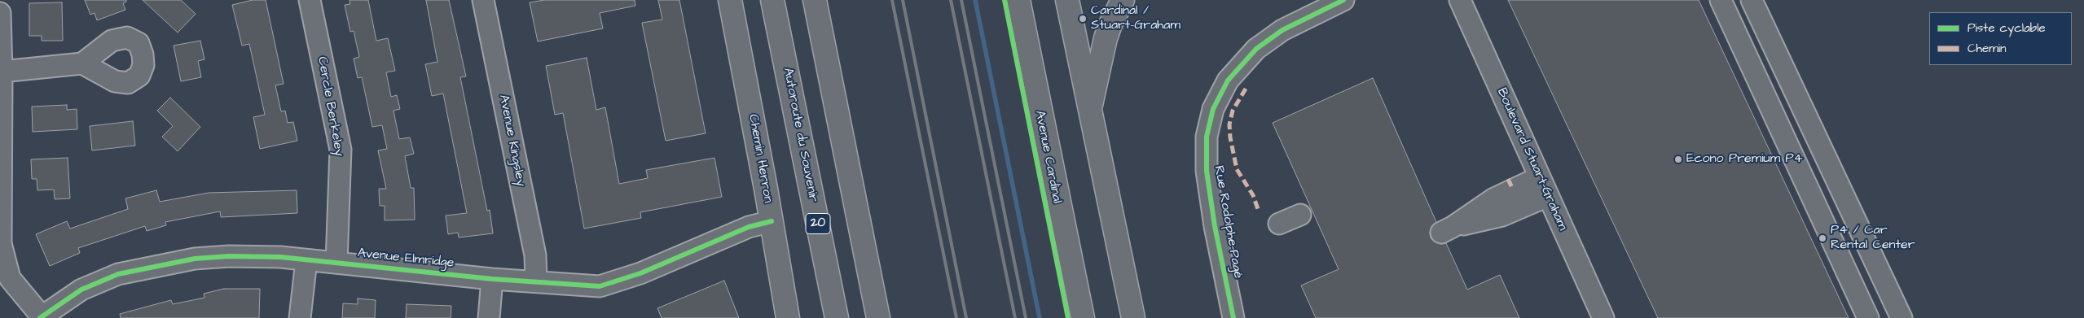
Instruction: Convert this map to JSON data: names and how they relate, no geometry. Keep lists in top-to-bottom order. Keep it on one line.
{"streets":{"main road":["Autoroute du Souvenir","Avenue Cardinal","Chemin Herron","20"],"street":["Cercle Berkeley","Avenue Kingsley","Boulevard Stuart-Graham","Rue Rodolphe-Pagé","Avenue Elmridge"]},"crossings":[["Cercle Berkeley","Avenue Elmridge"],["Avenue Kingsley","Avenue Elmridge"],["Chemin Herron","Avenue Elmridge"]],"places":["Cardinal / Stuart-Graham","Econo Premium P4","P4 / Car Rental Center"],"legend":["Piste cyclable","Chemin"]}
